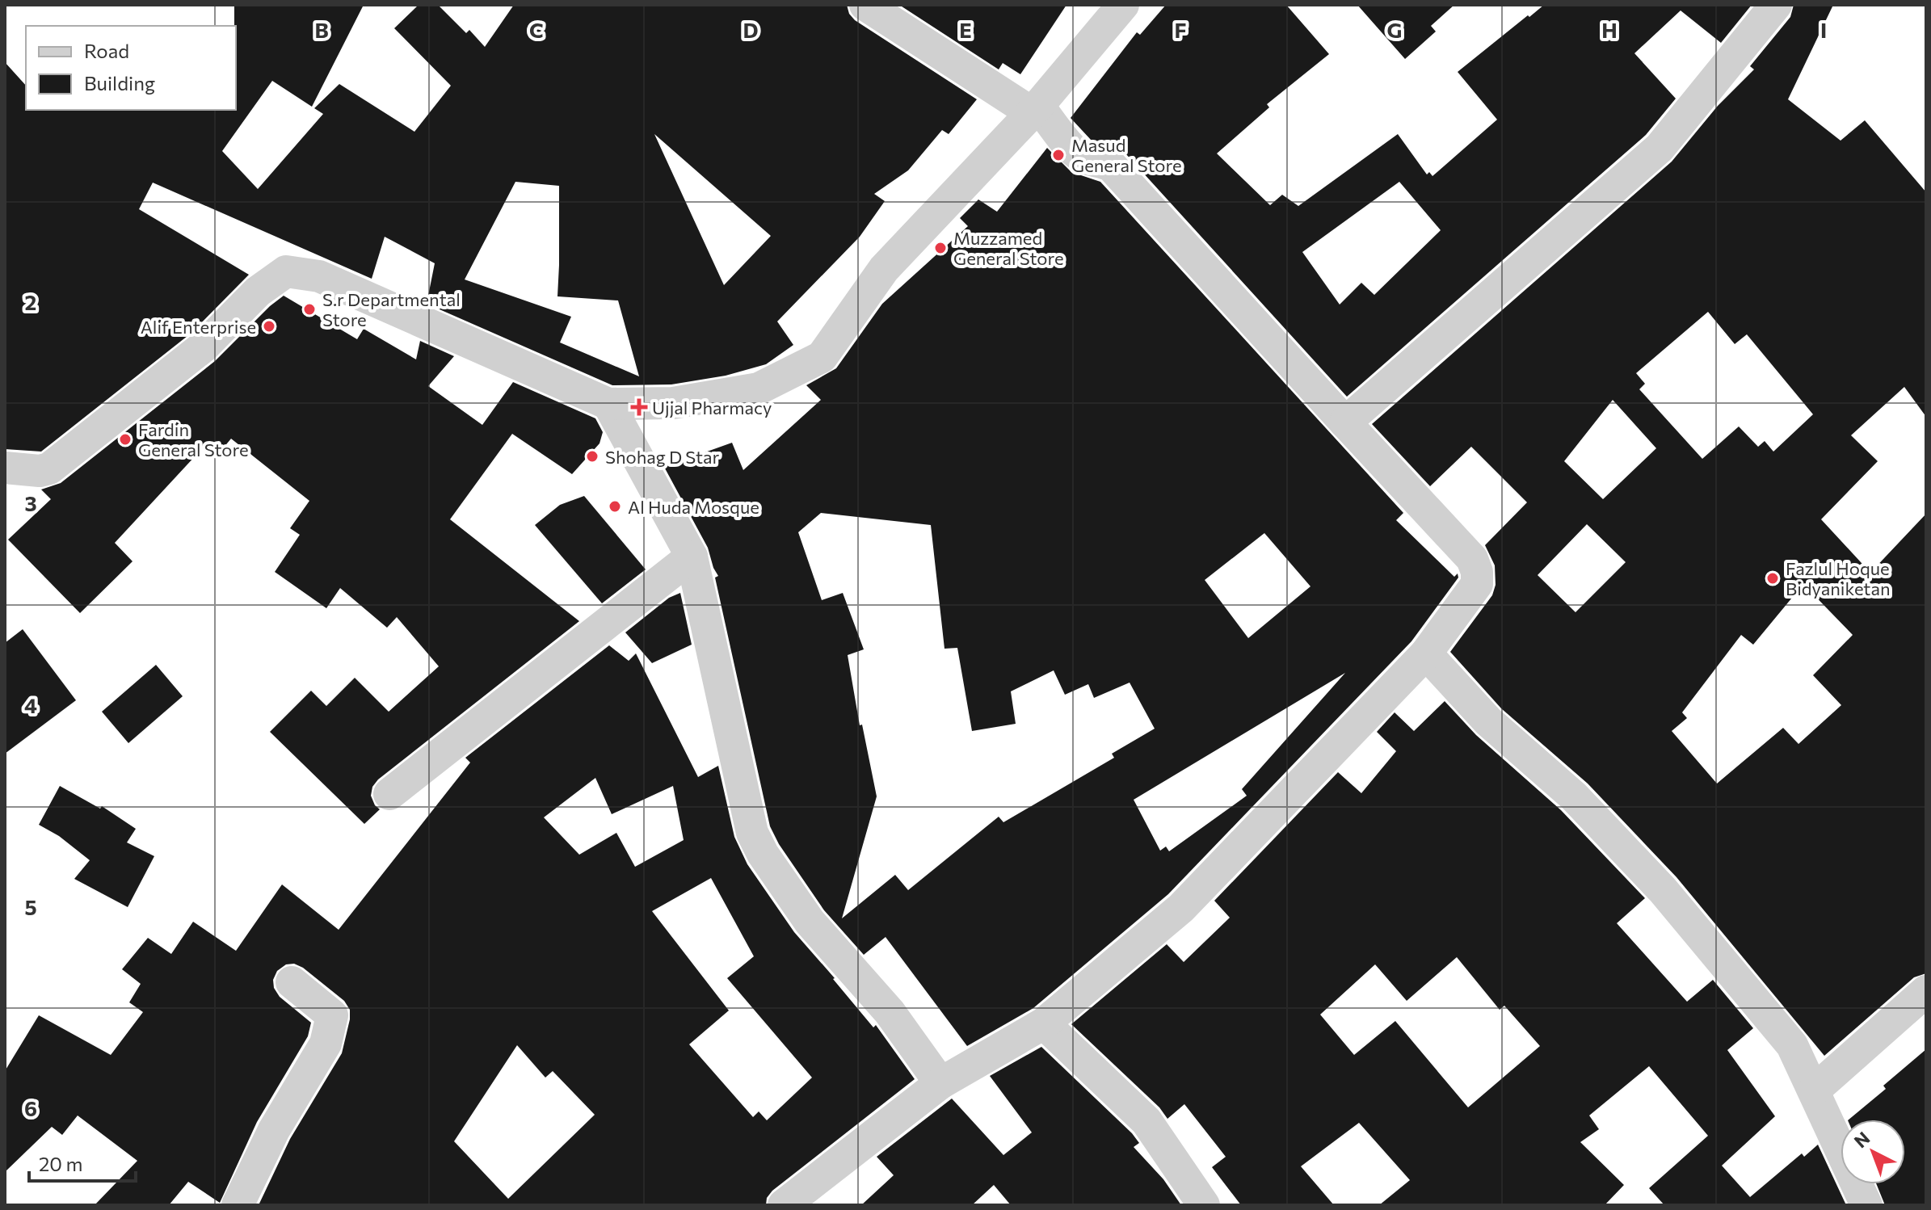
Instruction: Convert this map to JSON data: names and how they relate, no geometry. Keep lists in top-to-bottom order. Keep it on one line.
{"places":{"other":["Masud General Store","Muzzamed General Store","S.r Departmental Store","Alif Enterprise","Fardin General Store","Shohag D Star","Al Huda Mosque","Fazlul Hoque Bidyaniketan"],"health":["Ujjal Pharmacy"]},"legend":["Road","Building"],"scale_bar":"20 m","north":"top left","grid":{"columns":["B","C","D","E","F","G","H","I"],"rows":["2","3","4","5","6"]}}
